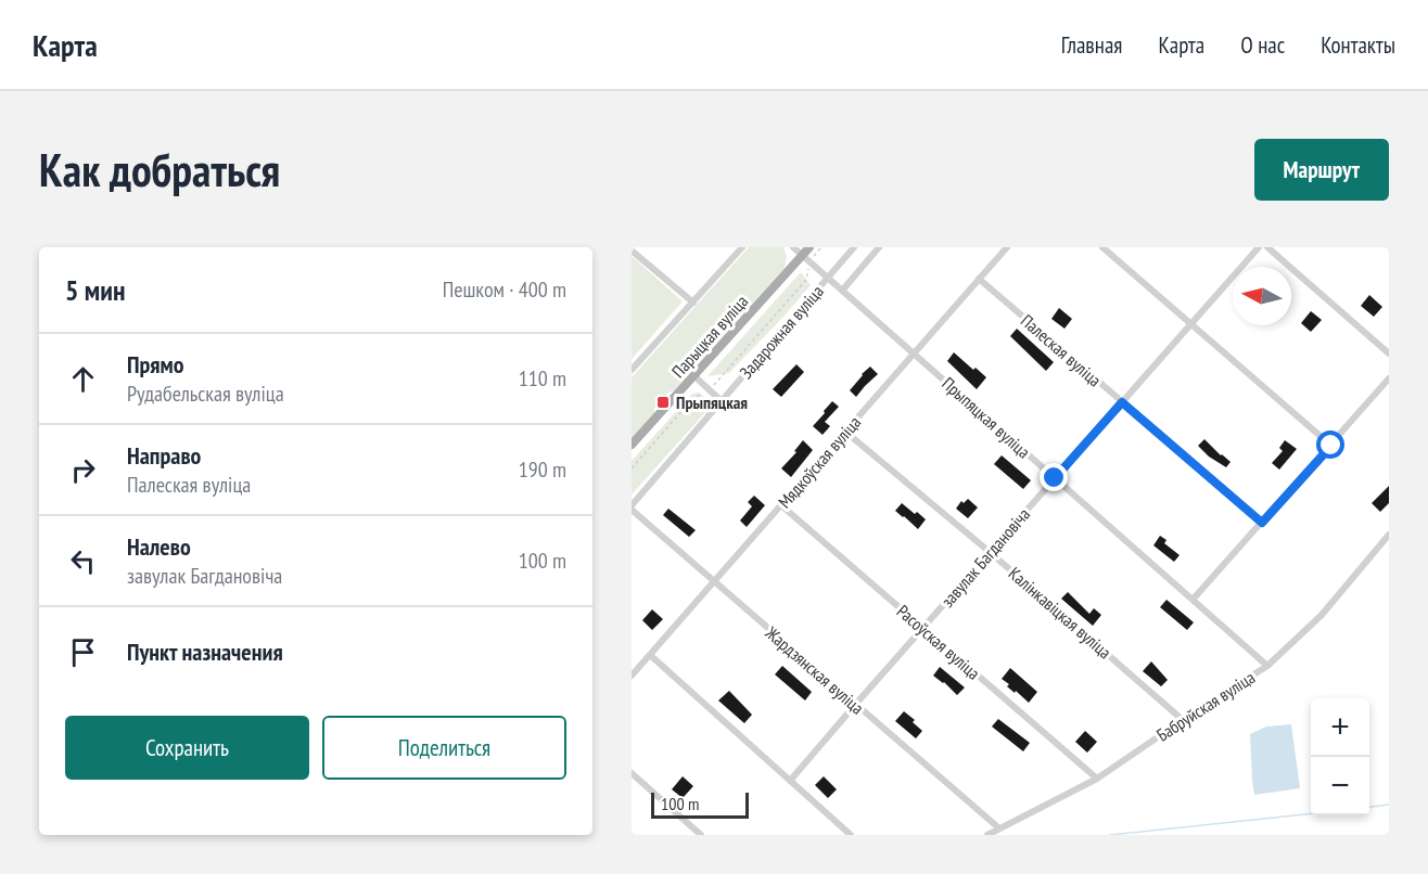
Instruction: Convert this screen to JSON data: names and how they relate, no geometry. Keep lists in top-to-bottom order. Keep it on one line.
{"streets":{"main road":["Парыцкая вуліца"],"street":["Задарожная вуліца","Палеская вуліца","Прыпяцкая вуліца","Мядкоўская вуліца","завулак Багдановіча","Калінкавіцкая вуліца","Расоўская вуліца","Жардзянская вуліца","Бабруйская вуліца"]},"crossings":[["Задарожная вуліца","Прыпяцкая вуліца"],["Задарожная вуліца","Жардзянская вуліца"],["Парыцкая вуліца","Прыпяцкая вуліца"],["Палеская вуліца","Мядкоўская вуліца"],["Палеская вуліца","завулак Багдановіча"],["Прыпяцкая вуліца","Мядкоўская вуліца"],["Прыпяцкая вуліца","завулак Багдановіча"],["Прыпяцкая вуліца","Бабруйская вуліца"],["Мядкоўская вуліца","Калінкавіцкая вуліца"],["Мядкоўская вуліца","Расоўская вуліца"],["Мядкоўская вуліца","Жардзянская вуліца"],["завулак Багдановіча","Калінкавіцкая вуліца"],["завулак Багдановіча","Расоўская вуліца"],["завулак Багдановіча","Жардзянская вуліца"],["Калінкавіцкая вуліца","Бабруйская вуліца"],["Расоўская вуліца","Бабруйская вуліца"],["Жардзянская вуліца","Бабруйская вуліца"]],"places":{"transit":["Прыпяцкая"]},"scale_bar":"100 m","north":"left","page":{"header":"Карта","nav":["Главная","Карта","О нас","Контакты"],"buttons":["Маршрут",["Сохранить","Поделиться"]],"title":"Как добраться","heading":["5 мин","Пешком · 400 m"],"list":[["Прямо","Рудабельская вуліца","110 m"],["Направо","Палеская вуліца","190 m"],["Налево","завулак Багдановіча","100 m"],"Пункт назначения"],"map_buttons":["+","−"],"scale":"100 m"}}
